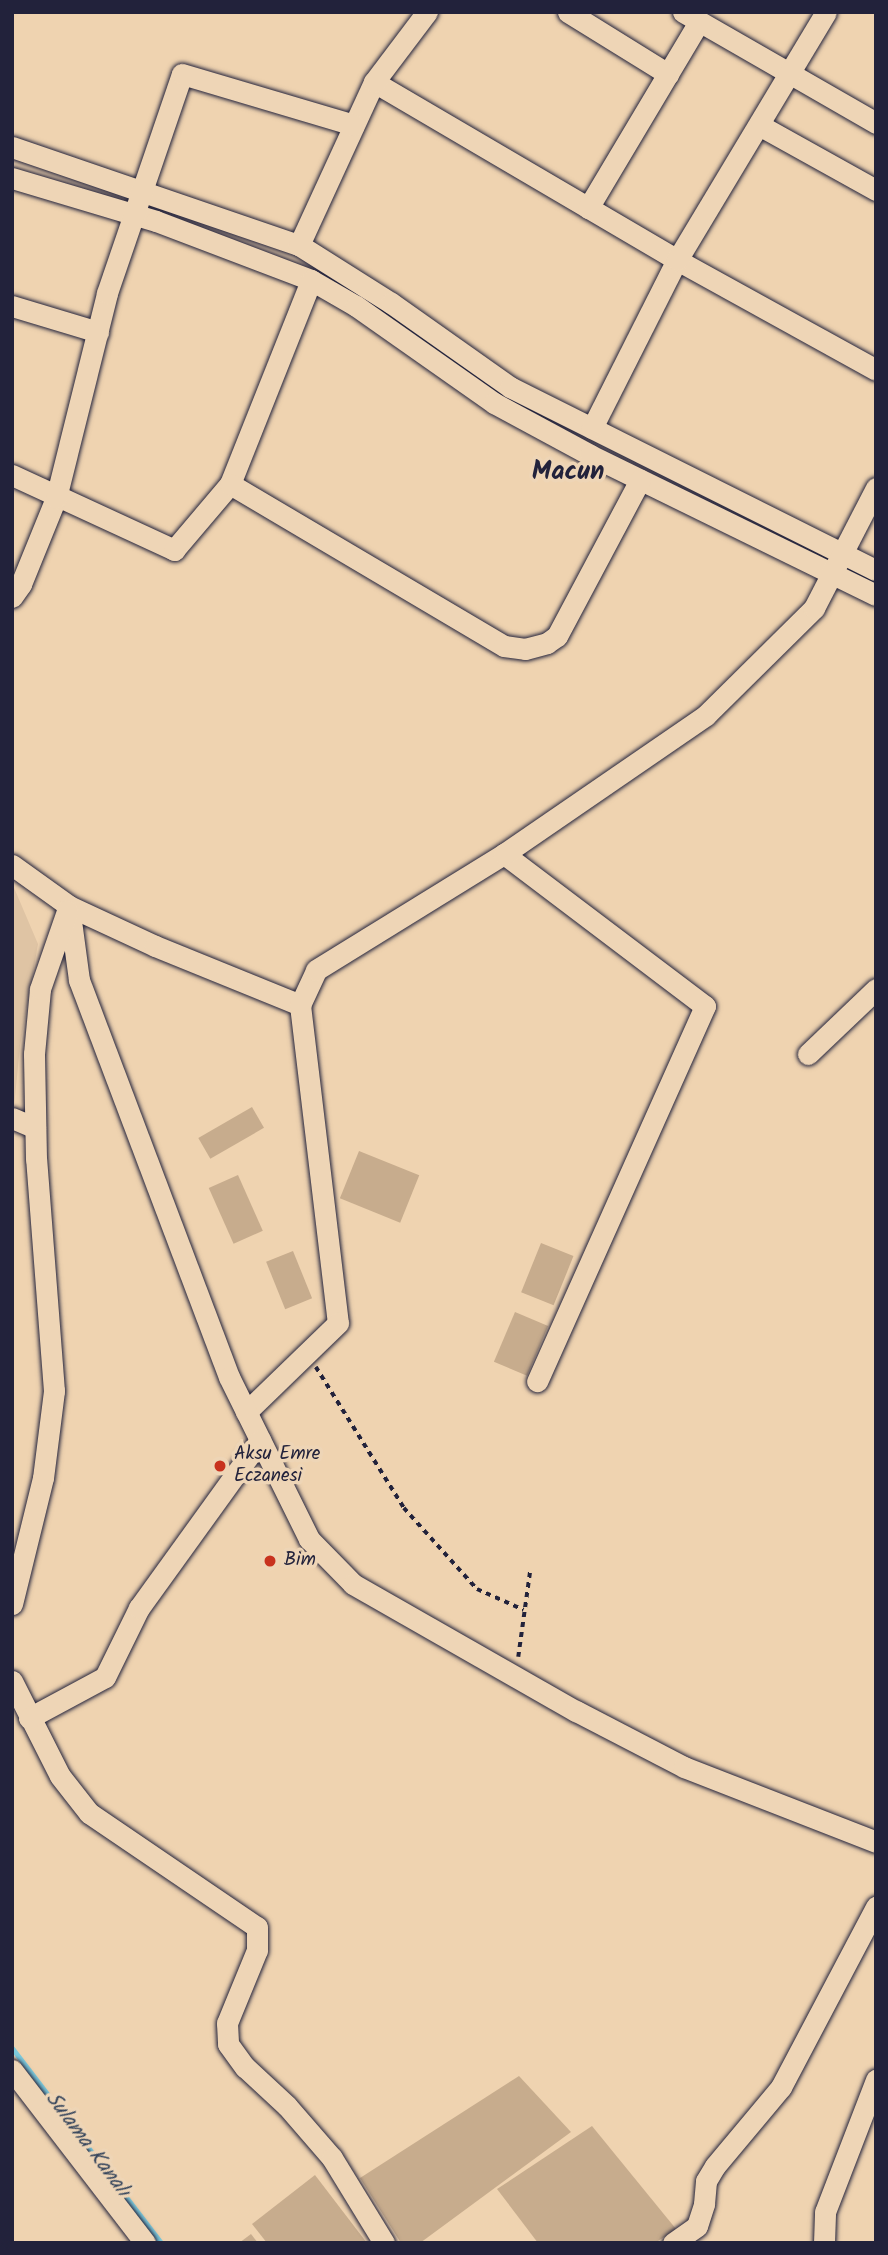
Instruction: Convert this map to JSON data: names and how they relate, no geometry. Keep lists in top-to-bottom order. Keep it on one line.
{"districts":["Macun"],"water":["Sulama Kanalı"],"places":["Aksu Emre Eczanesi","Bim"]}
